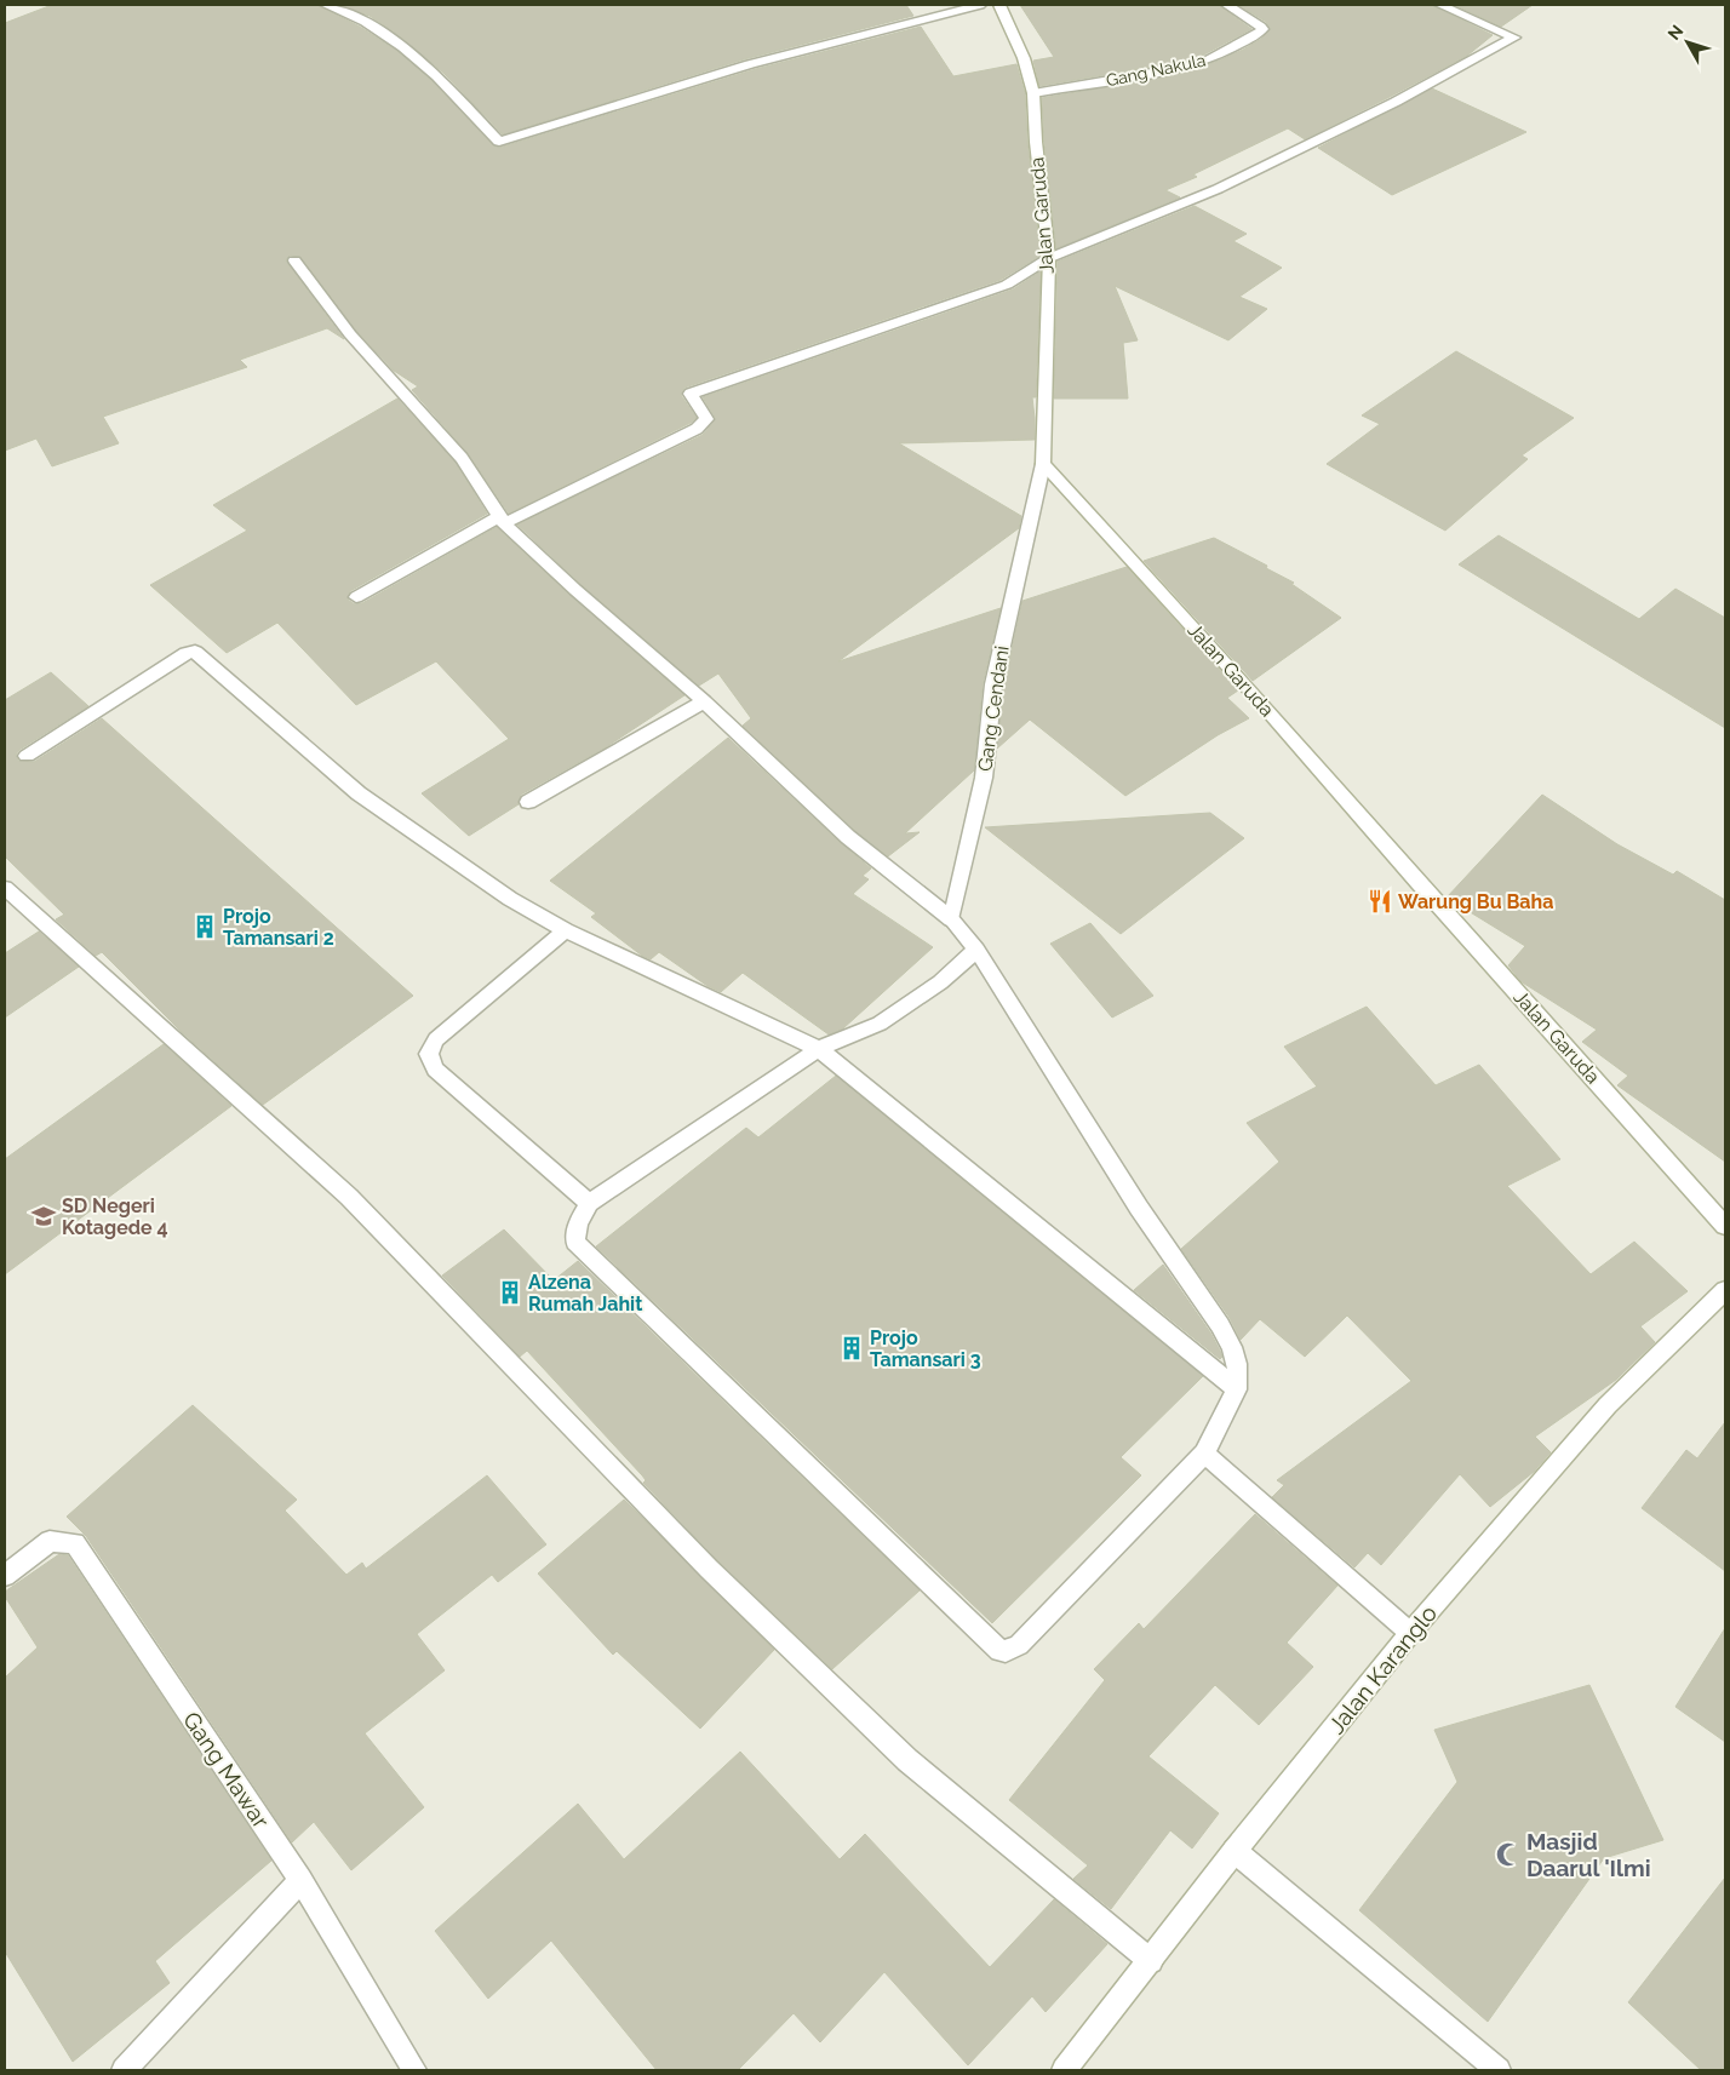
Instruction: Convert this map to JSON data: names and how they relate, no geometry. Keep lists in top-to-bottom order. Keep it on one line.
{"streets":{"street":["Gang Nakula","Jalan Garuda","Gang Cendani","Jalan Karanglo","Gang Mawar"]},"crossings":[["Gang Nakula","Jalan Garuda"],["Jalan Garuda","Gang Cendani"]],"places":{"restaurant":["Warung Bu Baha"],"building":["Projo Tamansari 2","Alzena Rumah Jahit","Projo Tamansari 3"],"school or university":["SD Negeri Kotagede 4"],"mosque":["Masjid Daarul 'Ilmi"]},"north":"top left"}
